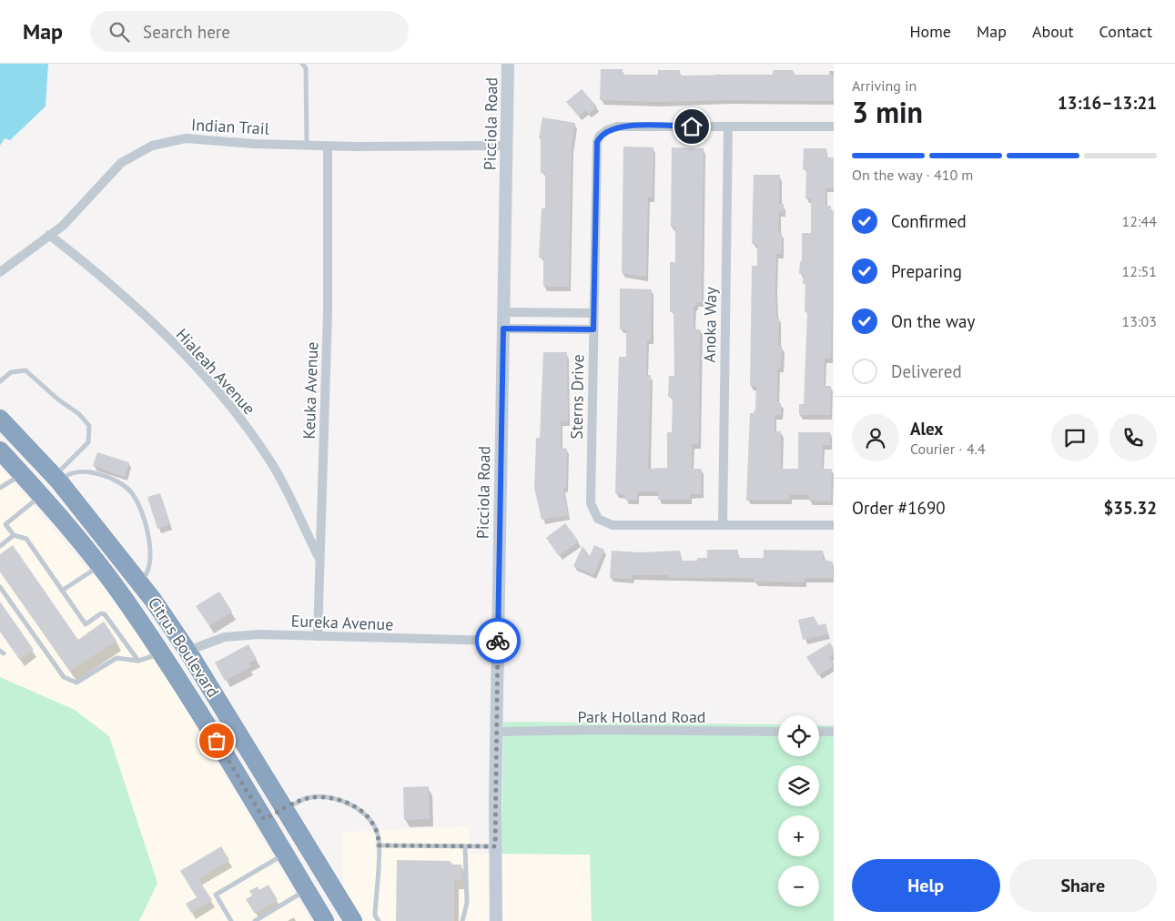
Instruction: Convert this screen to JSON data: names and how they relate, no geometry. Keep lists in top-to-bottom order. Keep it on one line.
{"streets":{"highway":["Citrus Boulevard"],"street":["Picciola Road","Indian Trail","Anoka Way","Hialeah Avenue","Keuka Avenue","Sterns Drive","Eureka Avenue","Park Holland Road"]},"crossings":[["Picciola Road","Indian Trail"],["Picciola Road","Eureka Avenue"],["Picciola Road","Park Holland Road"],["Indian Trail","Hialeah Avenue"],["Indian Trail","Keuka Avenue"],["Anoka Way","Sterns Drive"],["Hialeah Avenue","Keuka Avenue"],["Keuka Avenue","Eureka Avenue"],["Eureka Avenue","Citrus Boulevard"]],"page":{"header":"Map","search":"Search here","nav":["Home","Map","About","Contact"],"heading":["3 min","Arriving in","13:16–13:21"],"panel":["Alex","Courier · 4.4","Order #1690","$35.32"],"bar":"On the way · 410 m","list":[["Confirmed","12:44"],["Preparing","12:51"],["On the way","13:03"],"Delivered"],"map_buttons":["+","−"],"buttons":["Help","Share"]}}
